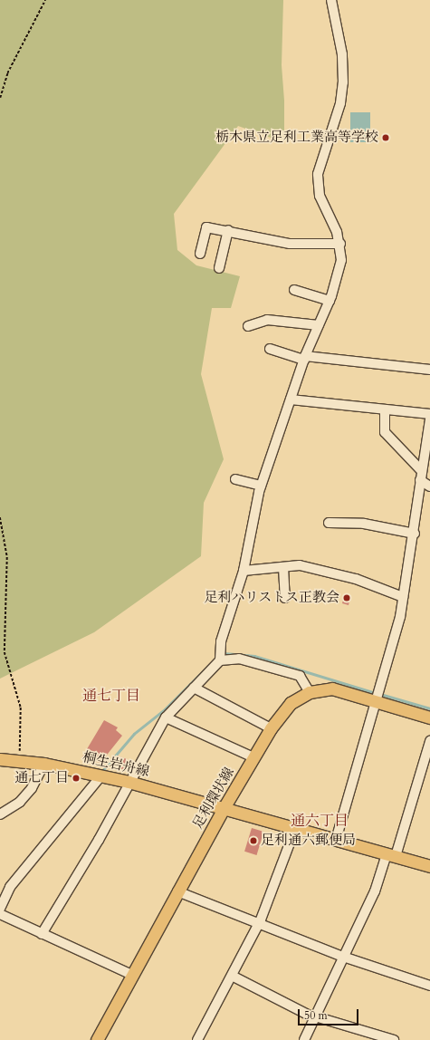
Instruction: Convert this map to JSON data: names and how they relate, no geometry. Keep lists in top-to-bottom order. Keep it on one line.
{"streets":{"main road":["桐生岩舟線","足利環状線"]},"crossings":[["桐生岩舟線","足利環状線"]],"districts":["通七丁目","通六丁目"],"places":["栃木県立足利工業高等学校","足利ハリストス正教会","通七丁目","足利通六郵便局"],"scale_bar":"50 m"}
